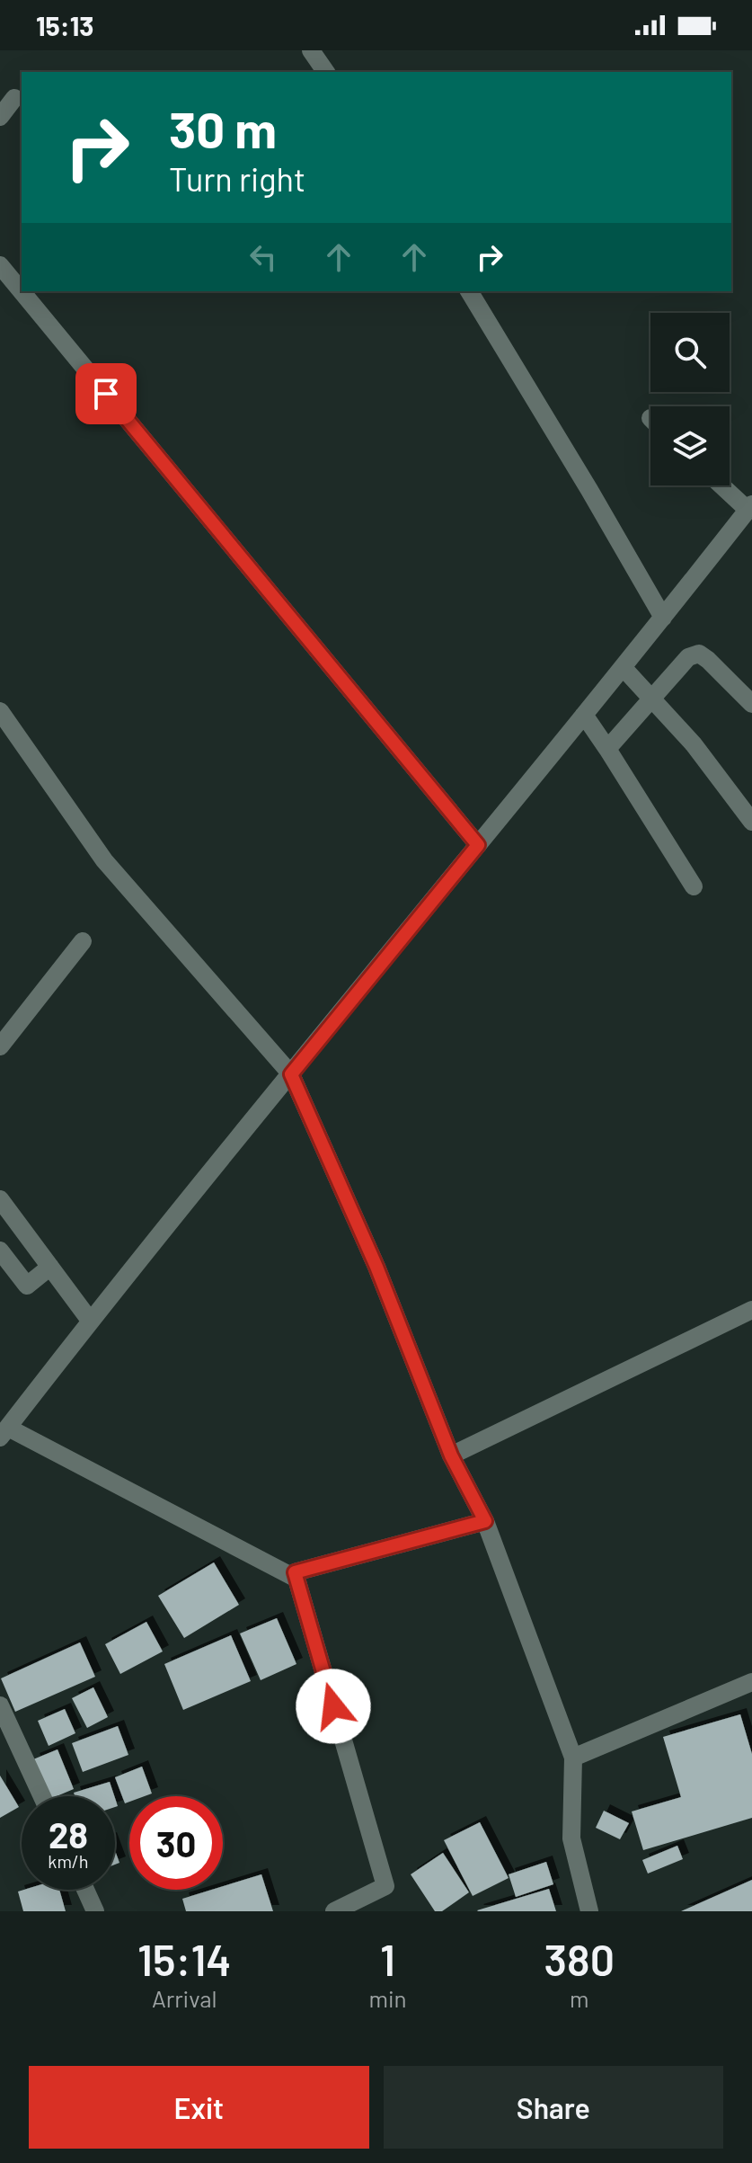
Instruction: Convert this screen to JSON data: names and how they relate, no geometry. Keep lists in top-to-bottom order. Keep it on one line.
{"page":{"status":"15:13","turn":["30 m","Turn right"],"speed":"28 km/h","limit":"30","eta":["15:14","Arrival","1","min","380","m"],"buttons":["Exit","Share"]}}
